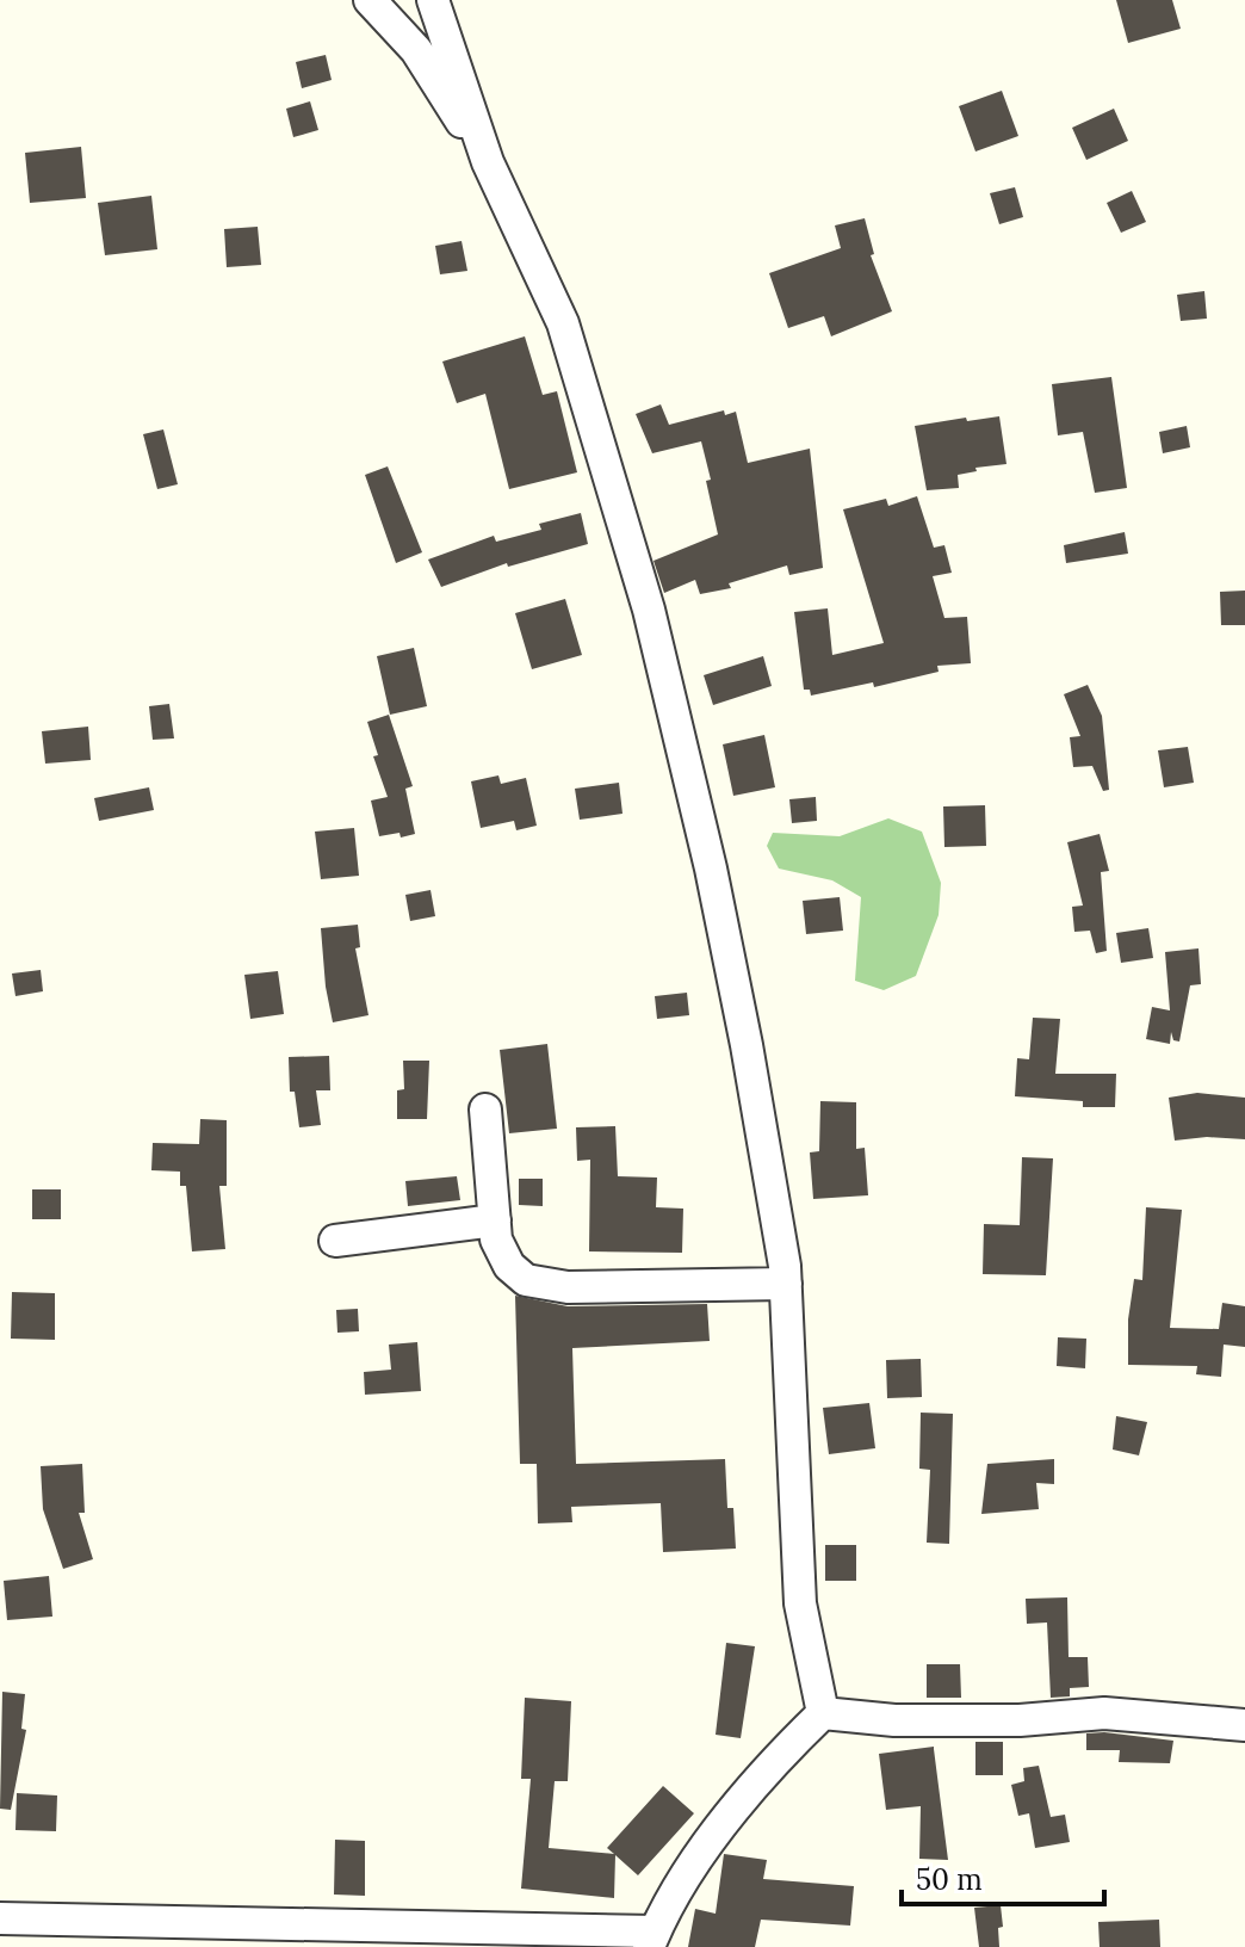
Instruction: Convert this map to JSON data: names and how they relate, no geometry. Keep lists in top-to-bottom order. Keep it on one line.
{"scale_bar":"50 m"}
